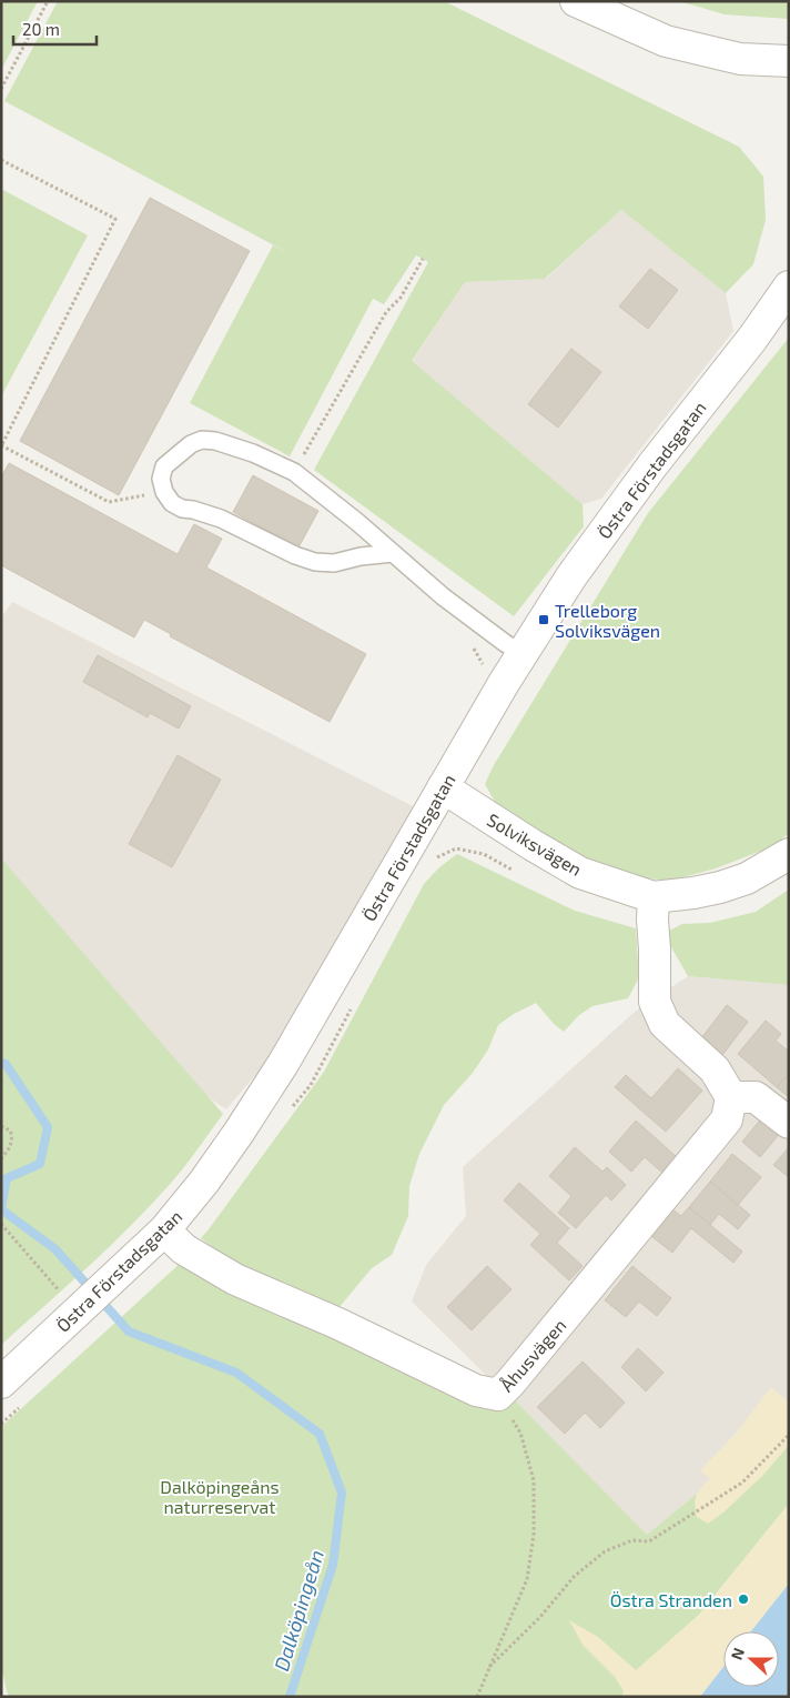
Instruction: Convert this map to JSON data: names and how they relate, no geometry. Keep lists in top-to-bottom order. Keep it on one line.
{"streets":{"street":["Östra Förstadsgatan","Solviksvägen","Åhusvägen"]},"crossings":[["Östra Förstadsgatan","Solviksvägen"],["Östra Förstadsgatan","Åhusvägen"]],"water":["Dalköpingeån"],"parks":["Dalköpingeåns naturreservat"],"places":{"transit":["Trelleborg Solviksvägen"],"other":["Östra Stranden"]},"scale_bar":"20 m","north":"left"}
